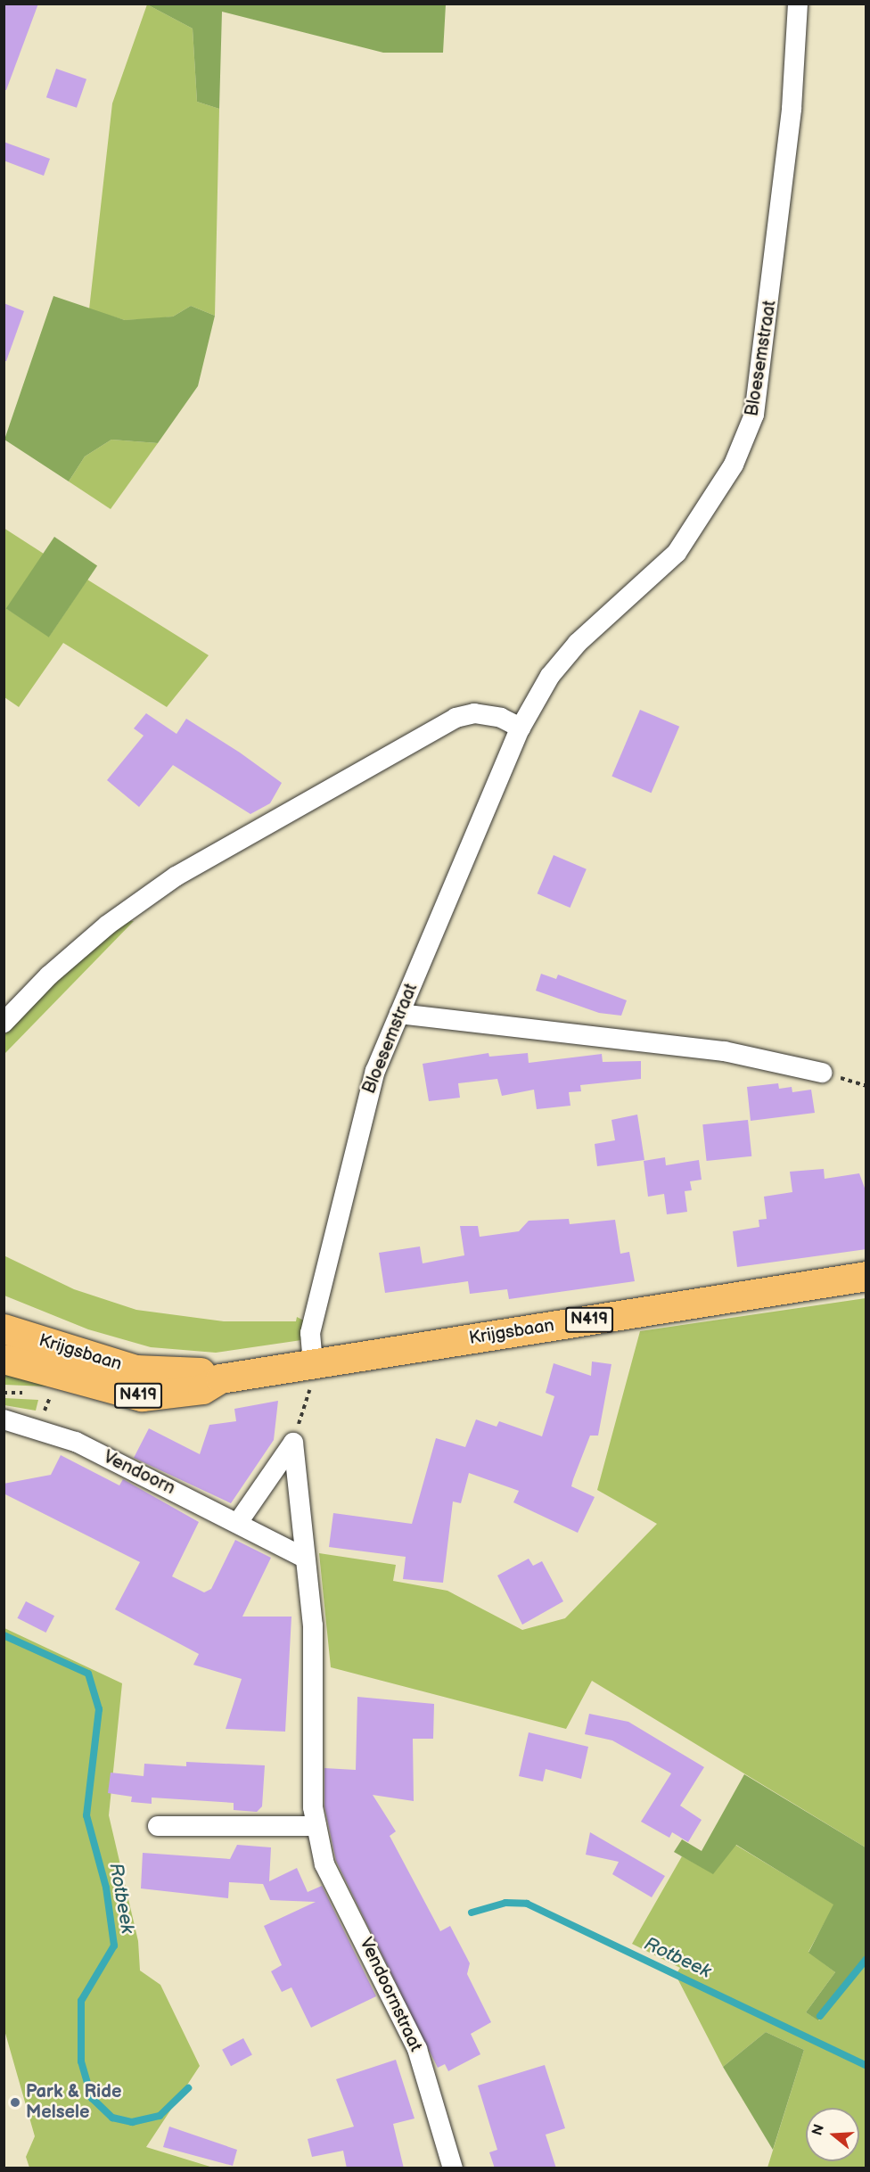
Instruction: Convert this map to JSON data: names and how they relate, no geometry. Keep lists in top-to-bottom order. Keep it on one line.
{"streets":{"main road":["N419","Krijgsbaan"],"street":["Bloesemstraat","Vendoorn","Vendoornstraat"]},"crossings":[["Bloesemstraat","Krijgsbaan"],["Vendoorn","Vendoornstraat"]],"water":["Rotbeek"],"places":["Park & Ride Melsele"],"north":"left"}
